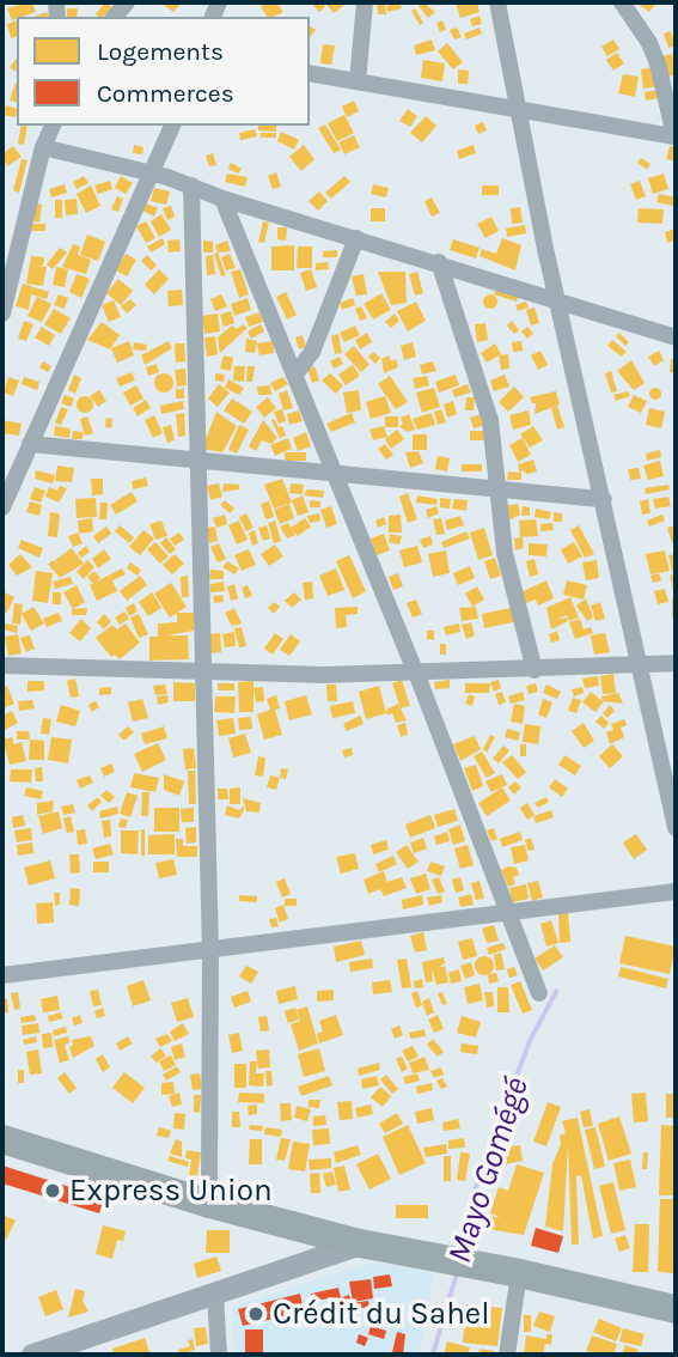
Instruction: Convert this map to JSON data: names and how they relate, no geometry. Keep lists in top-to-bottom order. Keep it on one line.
{"water":["Mayo Gomégé"],"places":["Express Union","Crédit du Sahel"],"legend":["Logements","Commerces"]}
